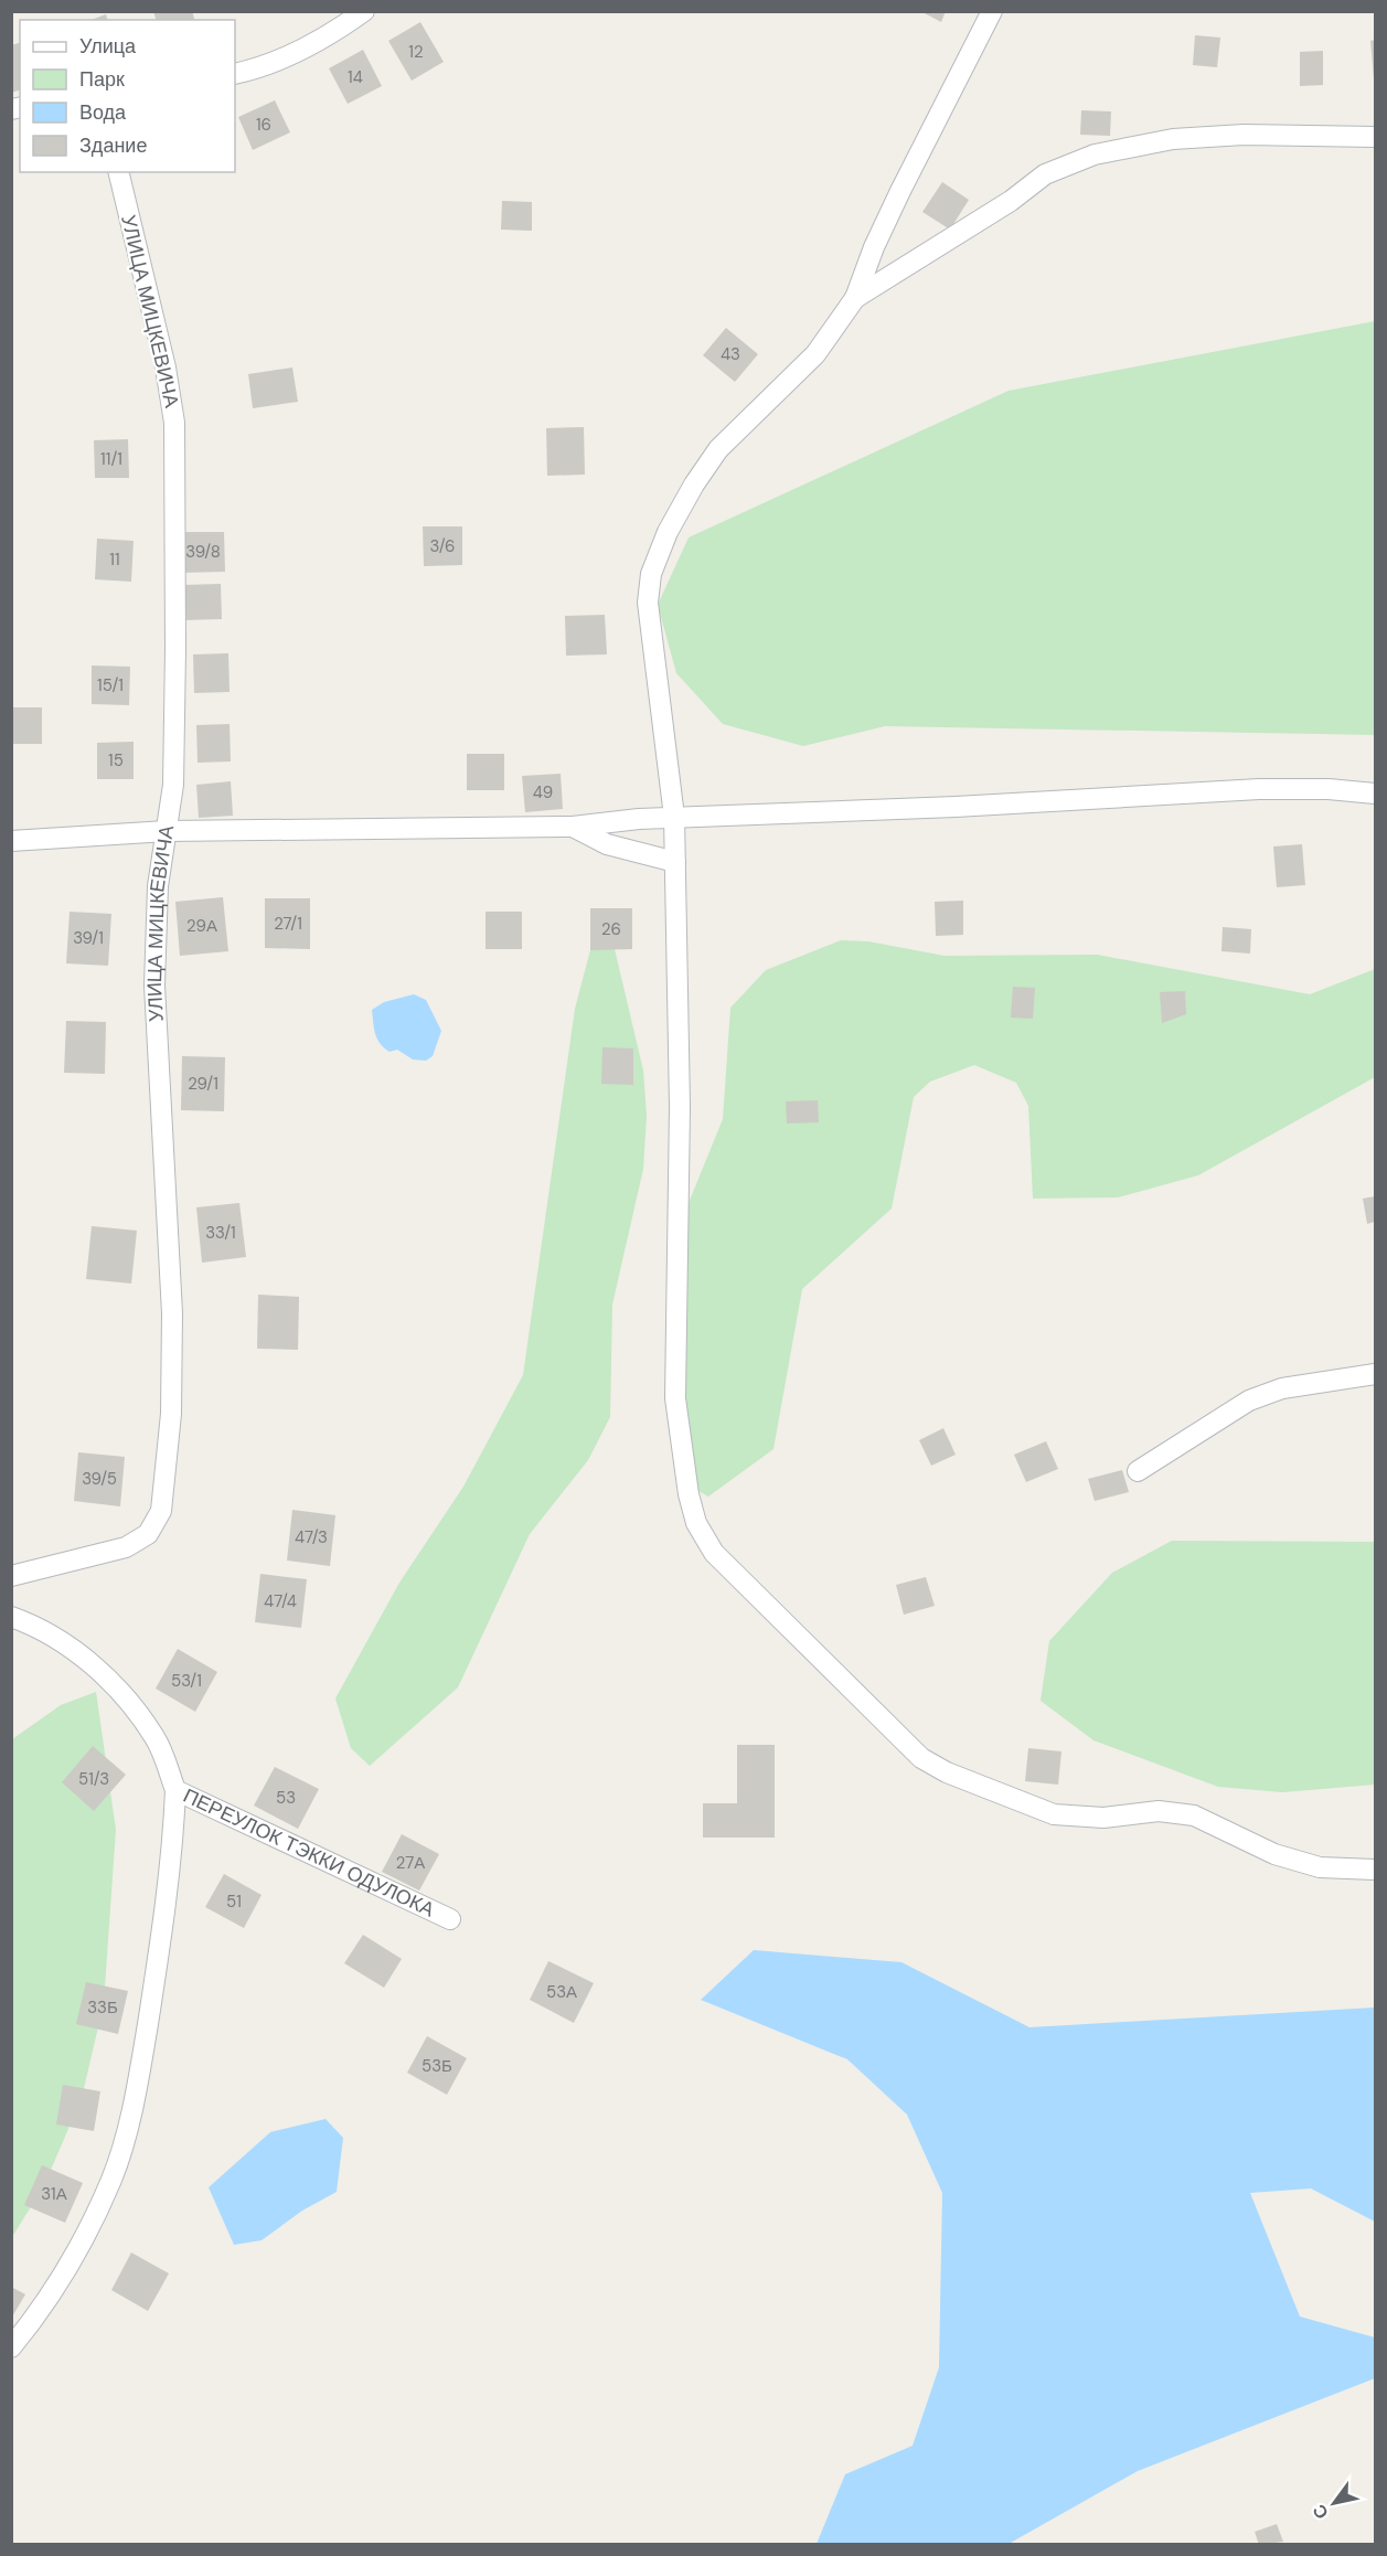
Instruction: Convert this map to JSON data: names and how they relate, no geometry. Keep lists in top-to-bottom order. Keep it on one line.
{"streets":{"street":["УЛИЦА МИЦКЕВИЧА","ПЕРЕУЛОК ТЭККИ ОДУЛОКА"]},"house_numbers":["12","14","16","43","11/1","3/6","39/8","11","15/1","15","49","27/1","29А","26","39/1","29/1","33/1","39/5","47/3","47/4","53/1","51/3","53","27А","51","53А","33Б","53Б","31А"],"legend":["Улица","Парк","Вода","Здание"],"north":"bottom left"}
